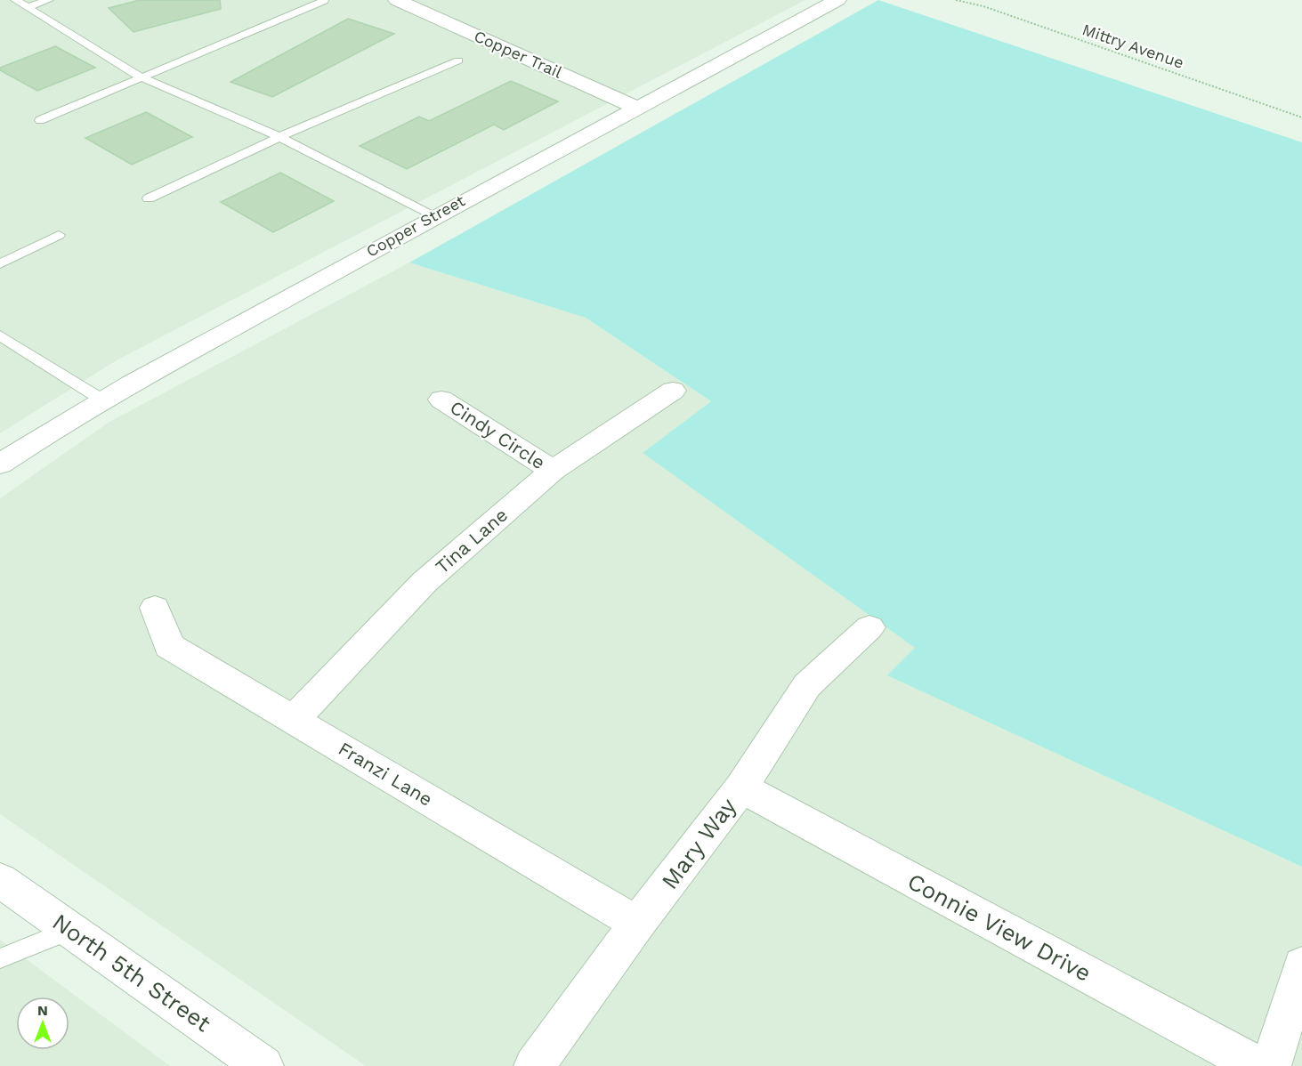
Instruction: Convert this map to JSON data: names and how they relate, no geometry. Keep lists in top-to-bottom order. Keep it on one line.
{"streets":{"street":["Copper Trail","Copper Street","Cindy Circle","Tina Lane","Franzi Lane","Mary Way","Connie View Drive","North 5th Street"],"path":["Mittry Avenue"]},"crossings":[["Copper Trail","Copper Street"],["Cindy Circle","Tina Lane"],["Tina Lane","Franzi Lane"],["Franzi Lane","Mary Way"],["Mary Way","Connie View Drive"]],"north":"top"}
